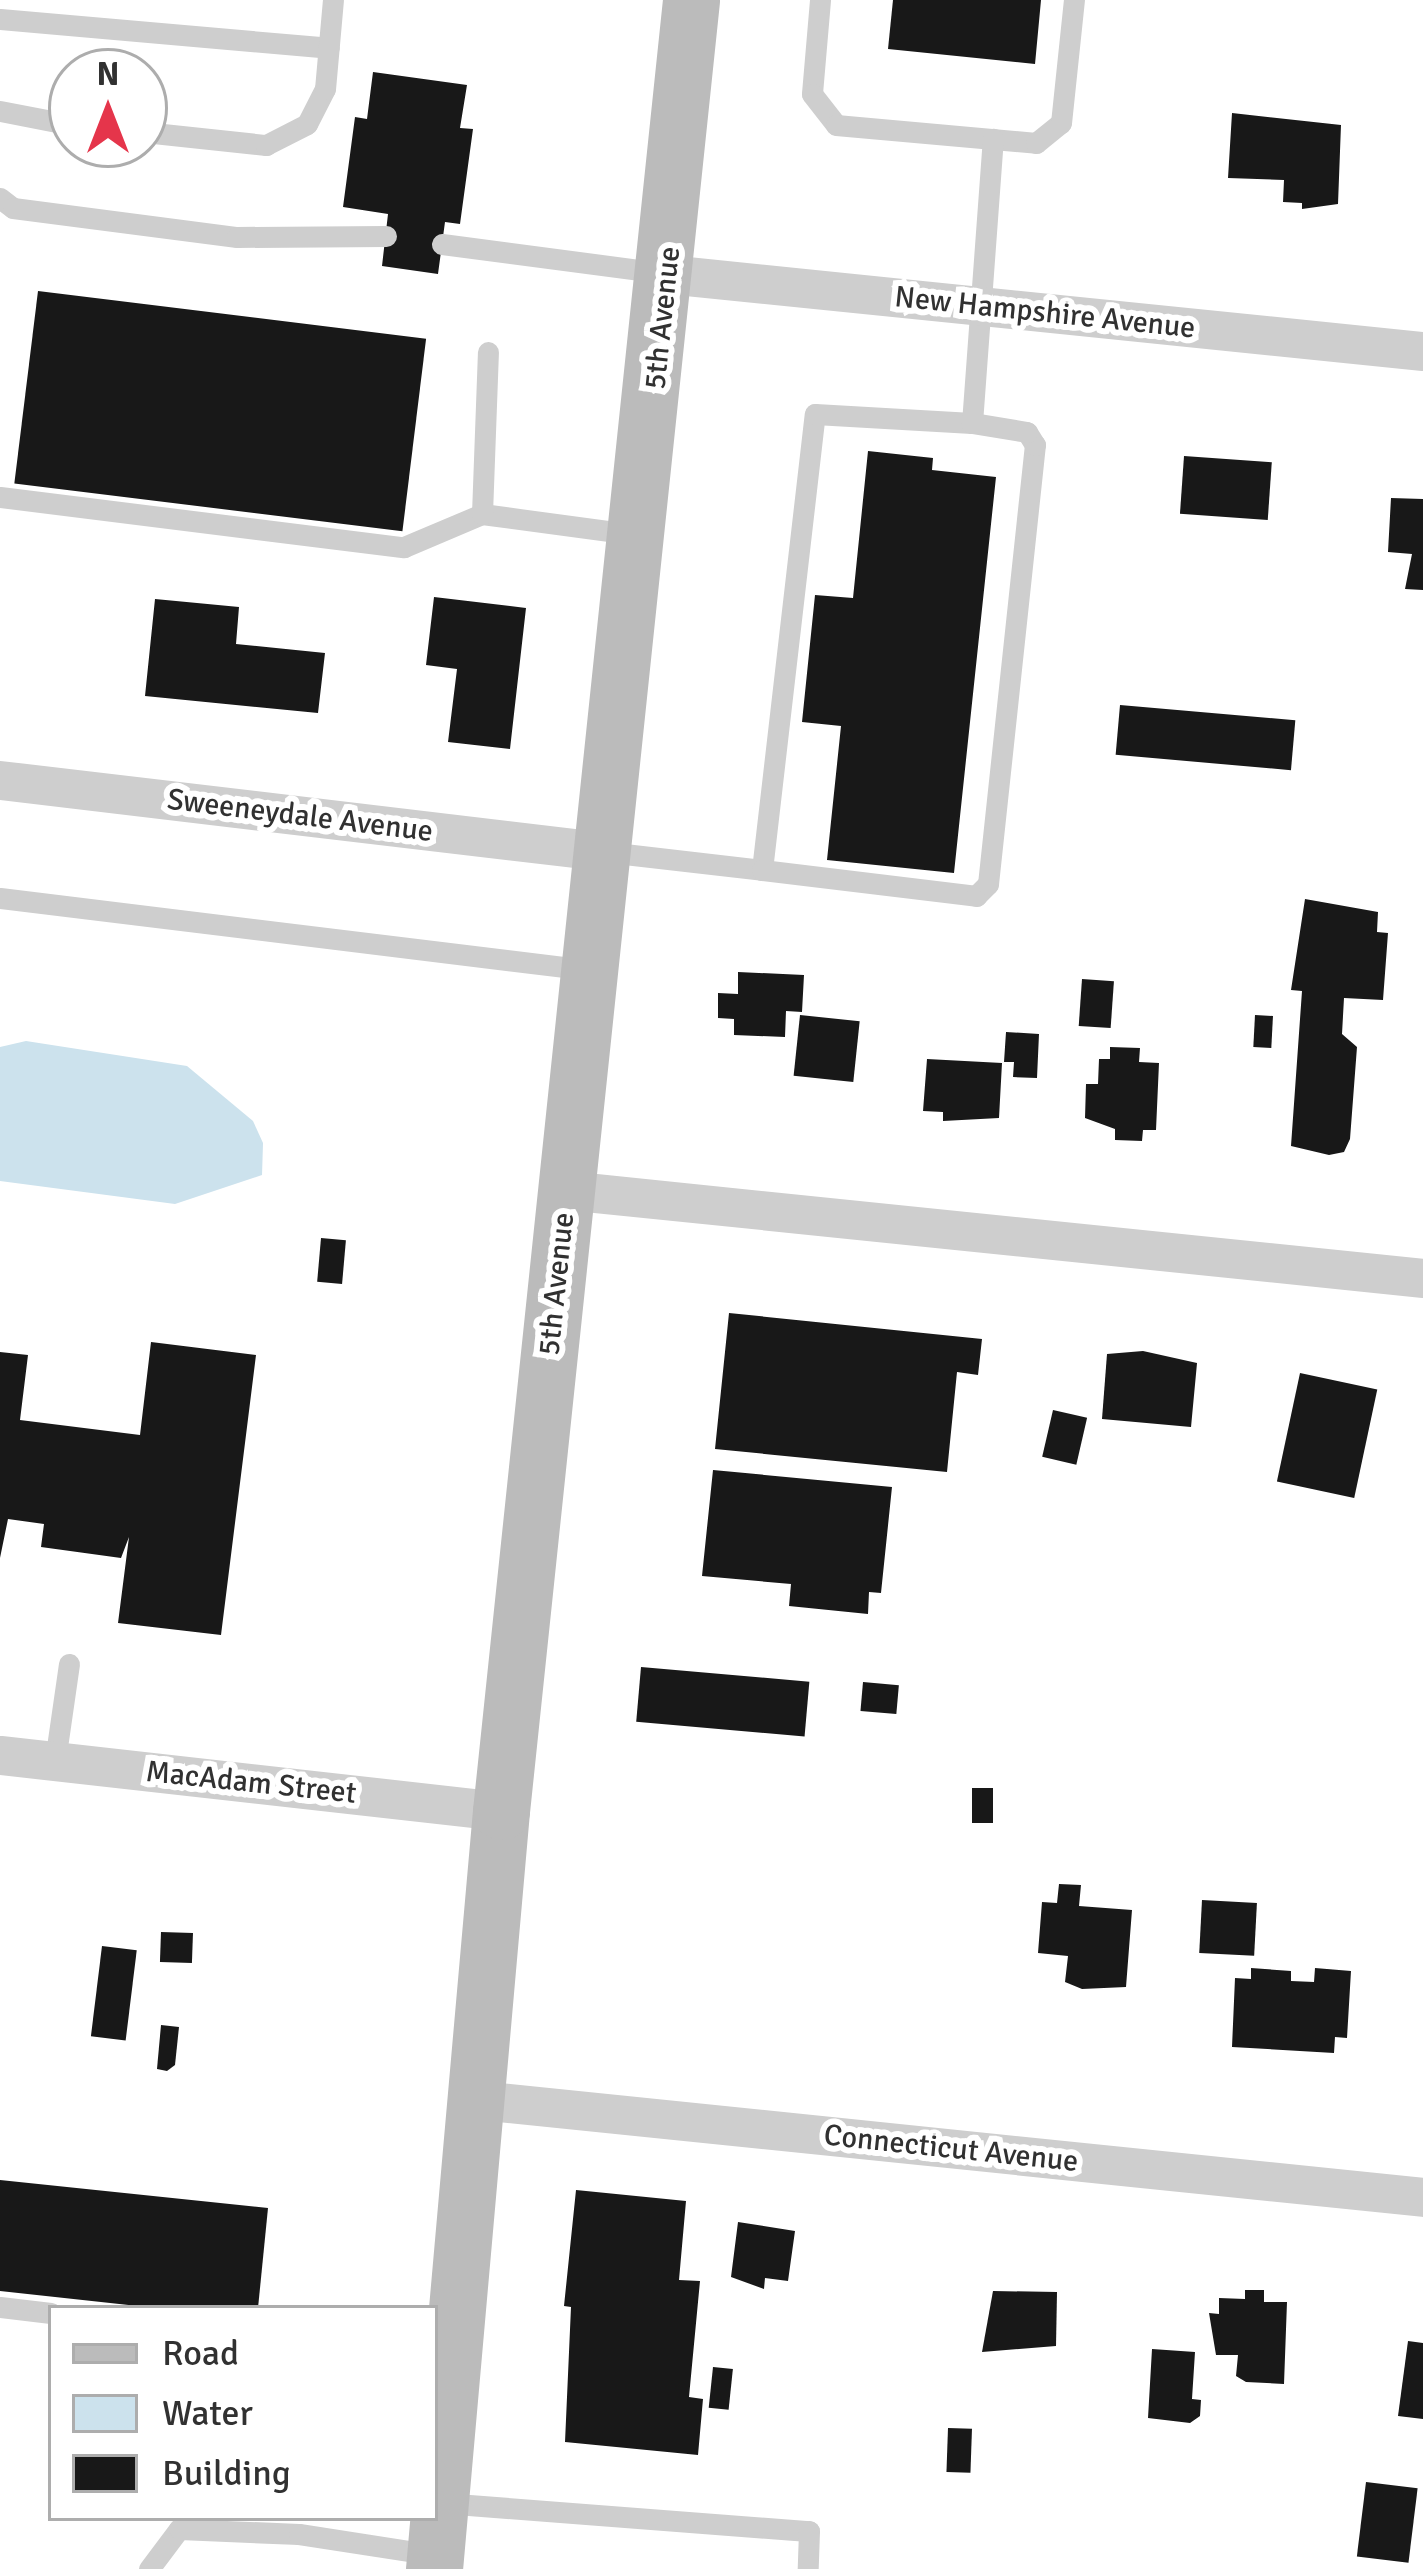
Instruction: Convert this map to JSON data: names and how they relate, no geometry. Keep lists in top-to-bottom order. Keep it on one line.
{"streets":{"main road":["5th Avenue"],"street":["New Hampshire Avenue","Sweeneydale Avenue","MacAdam Street","Connecticut Avenue"]},"crossings":[["New Hampshire Avenue","5th Avenue"],["5th Avenue","Sweeneydale Avenue"],["5th Avenue","MacAdam Street"],["5th Avenue","Connecticut Avenue"]],"legend":["Road","Water","Building"],"north":"top"}
